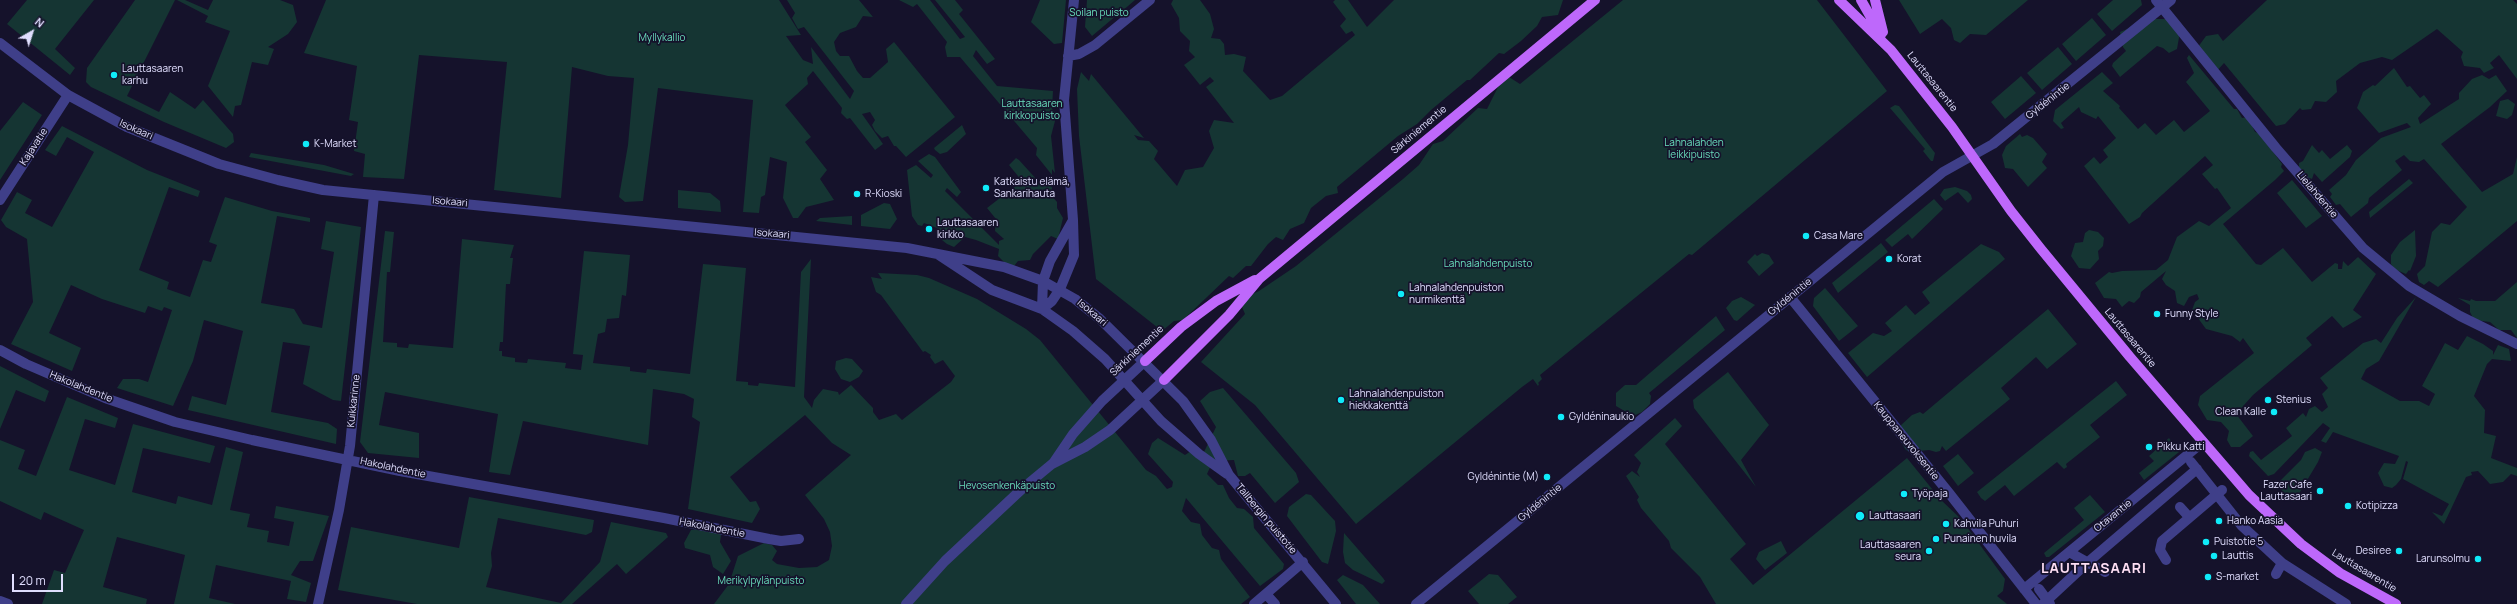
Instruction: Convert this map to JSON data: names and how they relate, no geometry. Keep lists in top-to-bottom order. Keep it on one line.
{"streets":{"main road":["Lauttasaarentie","Särkiniementie"],"street":["Gyldénintie","Isokaari","Kajavatie","Lielahdentie","Hakolahdentie","Kuikkarinne","Kauppaneuvoksentie","Otavantie","Tallbergin puistotie"]},"crossings":[["Lauttasaarentie","Gyldénintie"],["Lauttasaarentie","Otavantie"],["Gyldénintie","Lielahdentie"],["Gyldénintie","Kauppaneuvoksentie"],["Isokaari","Särkiniementie"],["Isokaari","Kajavatie"],["Isokaari","Kuikkarinne"],["Isokaari","Tallbergin puistotie"],["Särkiniementie","Tallbergin puistotie"],["Hakolahdentie","Kuikkarinne"],["Kauppaneuvoksentie","Otavantie"]],"districts":["LAUTTASAARI"],"parks":["Soilan puisto","Myllykallio","Lauttasaaren kirkkopuisto","Lahnalahden leikkipuisto","Lahnalahdenpuisto","Hevosenkenkäpuisto","Merikylpylänpuisto"],"places":["Lauttasaaren karhu","K-Market","Katkaistu elämä, Sankarihauta","R-Kioski","Lauttasaaren kirkko","Casa Mare","Korat","Lahnalahdenpuiston nurmikenttä","Funny Style","Lahnalahdenpuiston hiekkakenttä","Stenius","Clean Kalle","Gyldéninaukio","Pikku Katti","Gyldénintie (M)","Fazer Cafe Lauttasaari","Työpaja","Kotipizza","Lauttasaari","Hanko Aasia","Kahvila Puhuri","Punainen huvila","Puistotie 5","Lauttasaaren seura","Desiree","Lauttis","Larunsolmu","S-market"],"scale_bar":"20 m","north":"top right"}
